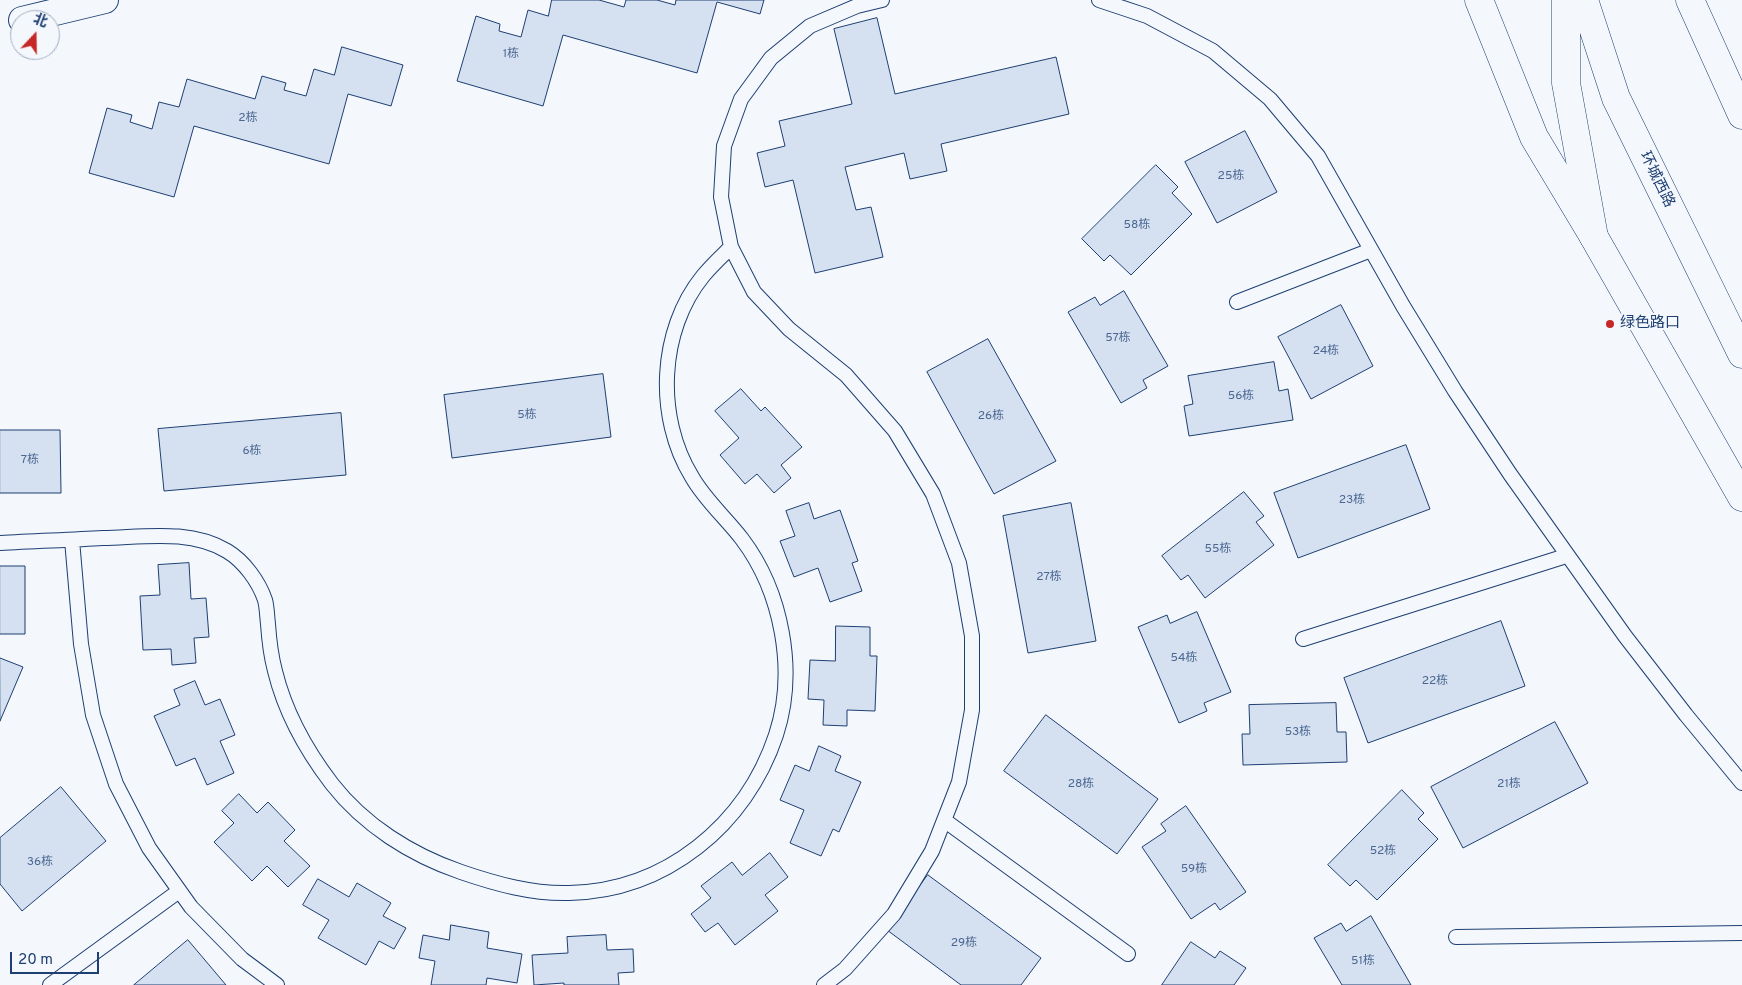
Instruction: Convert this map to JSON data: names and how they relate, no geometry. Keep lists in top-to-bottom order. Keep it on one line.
{"streets":{"main road":["环城西路"]},"places":["绿色路口"],"house_numbers":["1栋","2栋","25栋","58栋","57栋","24栋","56栋","5栋","26栋","6栋","7栋","23栋","55栋","27栋","54栋","22栋","53栋","28栋","21栋","52栋","36栋","59栋","29栋","51栋"],"scale_bar":"20 m","north":"top"}
